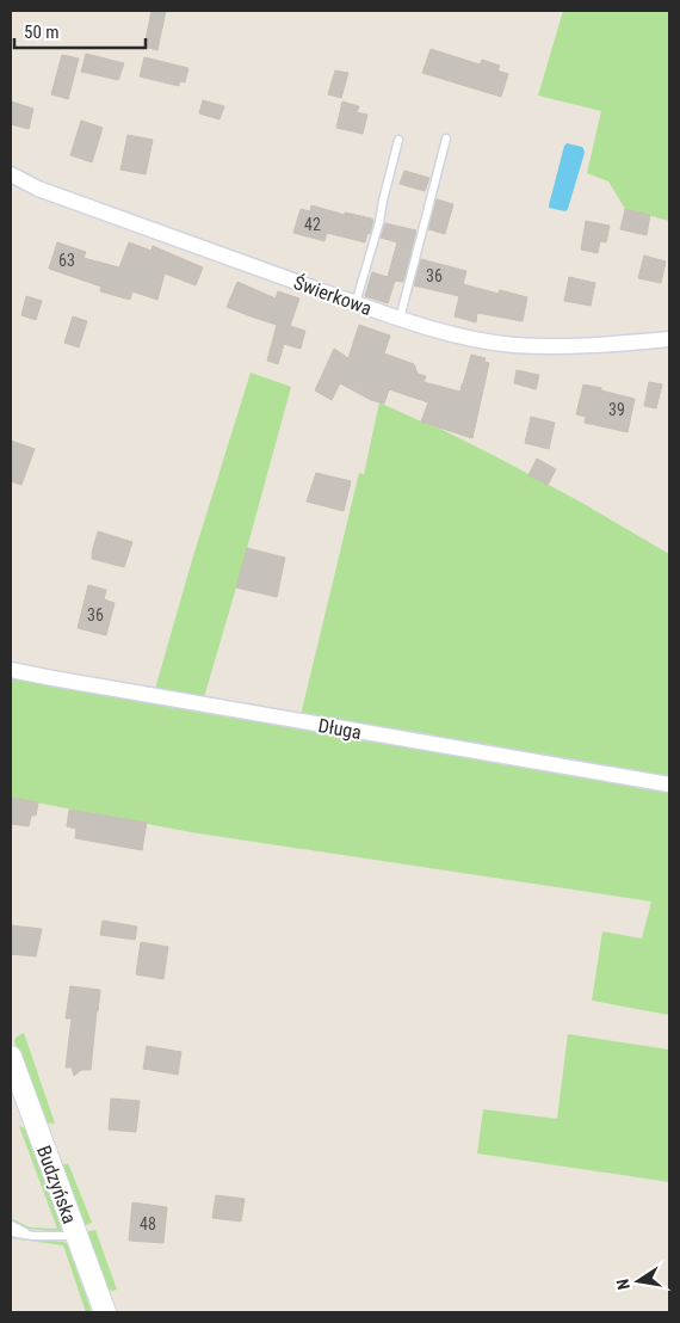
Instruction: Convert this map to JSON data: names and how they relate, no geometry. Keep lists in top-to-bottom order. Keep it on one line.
{"streets":{"street":["Świerkowa","Długa","Budzyńska"]},"house_numbers":["42","63","36","39","36","48"],"scale_bar":"50 m","north":"left"}
